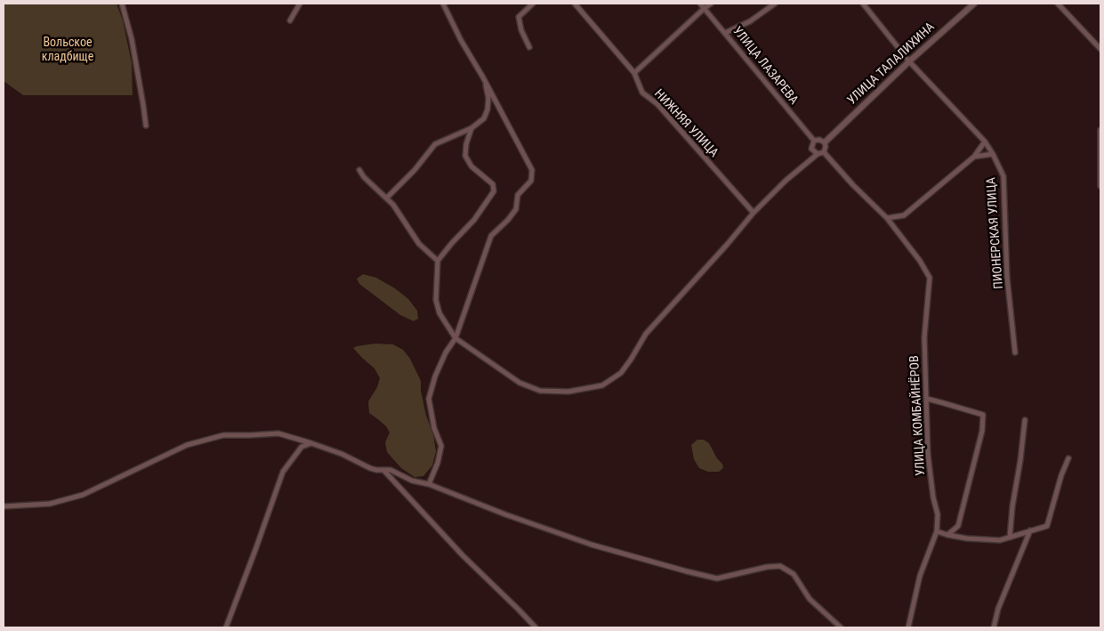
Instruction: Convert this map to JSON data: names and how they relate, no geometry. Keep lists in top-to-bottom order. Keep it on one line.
{"streets":{"street":["УЛИЦА ТАЛАЛИХИНА","УЛИЦА ЛАЗАРЕВА","НИЖНЯЯ УЛИЦА","ПИОНЕРСКАЯ УЛИЦА","УЛИЦА КОМБАЙНЁРОВ"]},"crossings":[["УЛИЦА ТАЛАЛИХИНА","УЛИЦА ЛАЗАРЕВА"],["УЛИЦА ТАЛАЛИХИНА","ПИОНЕРСКАЯ УЛИЦА"]],"parks":["Вольское кладбище"]}
